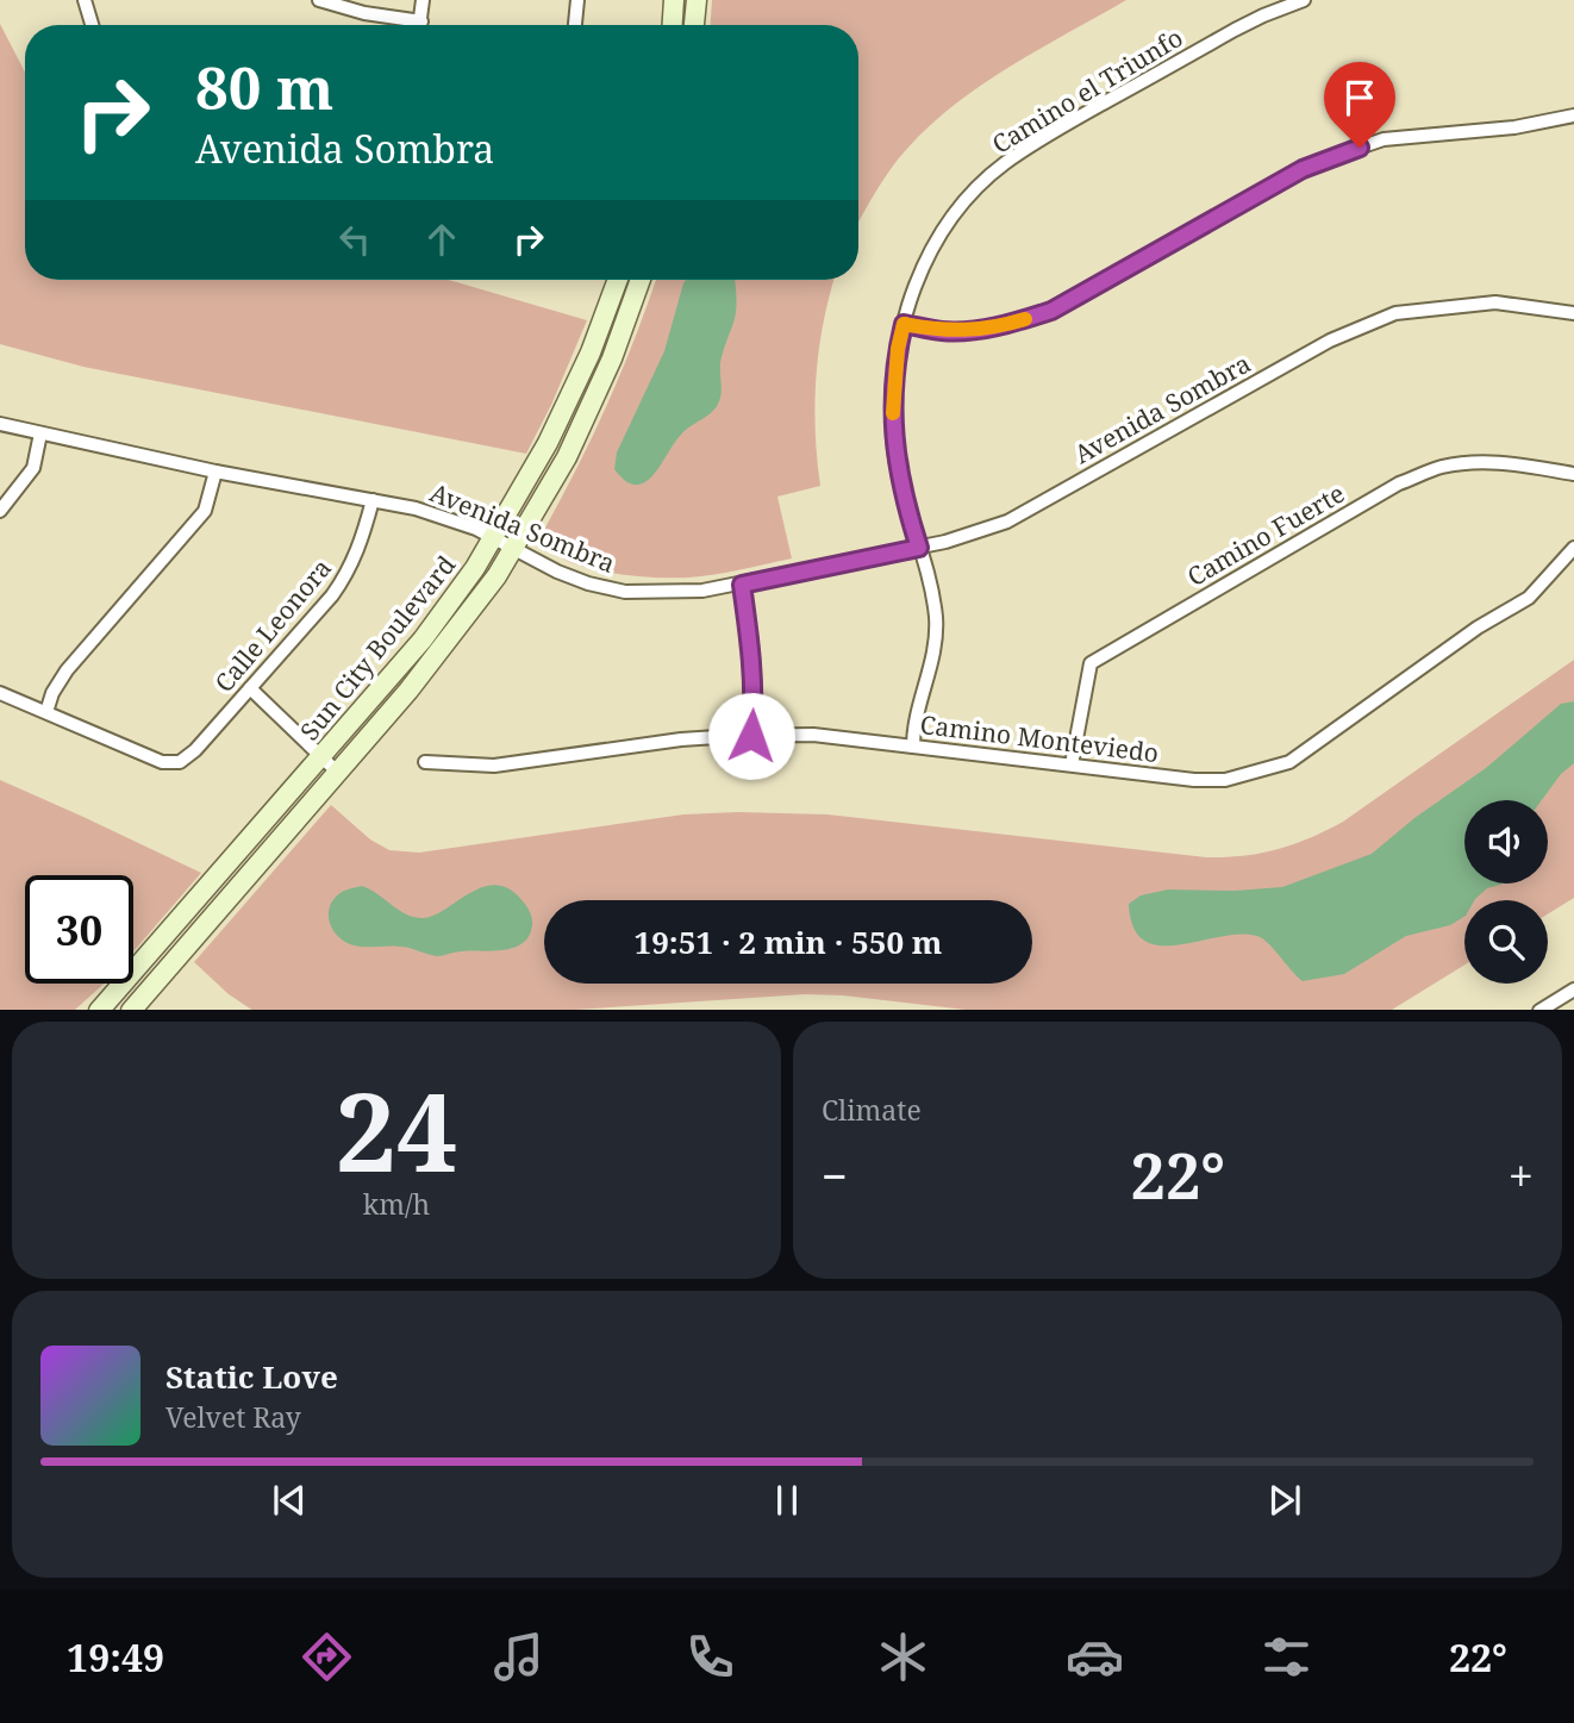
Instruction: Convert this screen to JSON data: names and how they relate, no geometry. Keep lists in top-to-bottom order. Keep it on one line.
{"streets":{"street":["Camino el Triunfo","Avenida Sombra","Camino Fuerte","Calle Leonora","Sun City Boulevard","Camino Monteviedo"]},"crossings":[["Camino el Triunfo","Avenida Sombra"],["Camino el Triunfo","Camino Monteviedo"],["Avenida Sombra","Calle Leonora"],["Avenida Sombra","Sun City Boulevard"],["Camino Fuerte","Camino Monteviedo"]],"page":{"turn":["80 m","Avenida Sombra"],"limit":"30","trip":"19:51 · 2 min · 550 m","tile":[["24","km/h"],"Climate"],"heat":["−","22°","+"],"song":["Static Love","Velvet Ray"],"tabs":["19:49","22°"]}}
